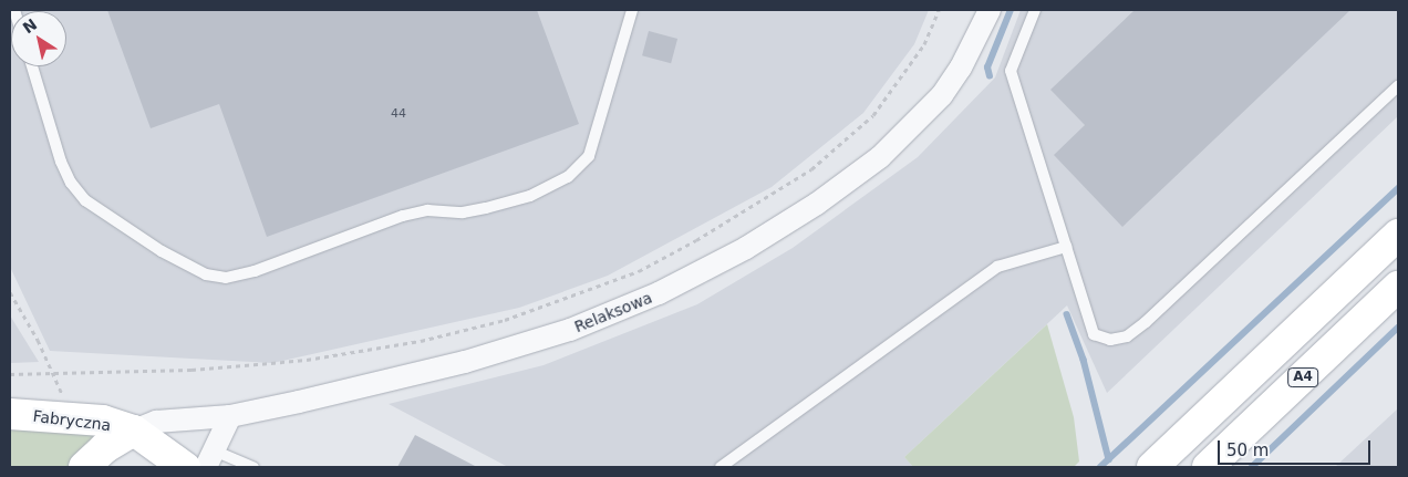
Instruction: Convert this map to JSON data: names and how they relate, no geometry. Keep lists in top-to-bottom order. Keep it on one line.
{"streets":{"main road":["A4","Fabryczna"],"street":["Relaksowa"]},"crossings":[["Relaksowa","Fabryczna"]],"house_numbers":["44"],"scale_bar":"50 m","north":"top left"}
